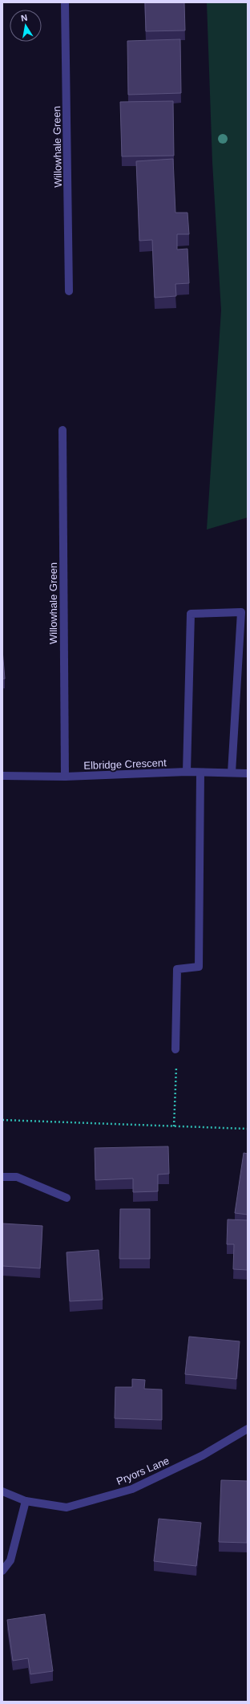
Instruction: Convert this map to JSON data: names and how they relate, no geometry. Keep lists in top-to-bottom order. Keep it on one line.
{"streets":{"street":["Willowhale Green","Elbridge Crescent","Pryors Lane"]},"crossings":[["Willowhale Green","Elbridge Crescent"]],"north":"top"}
